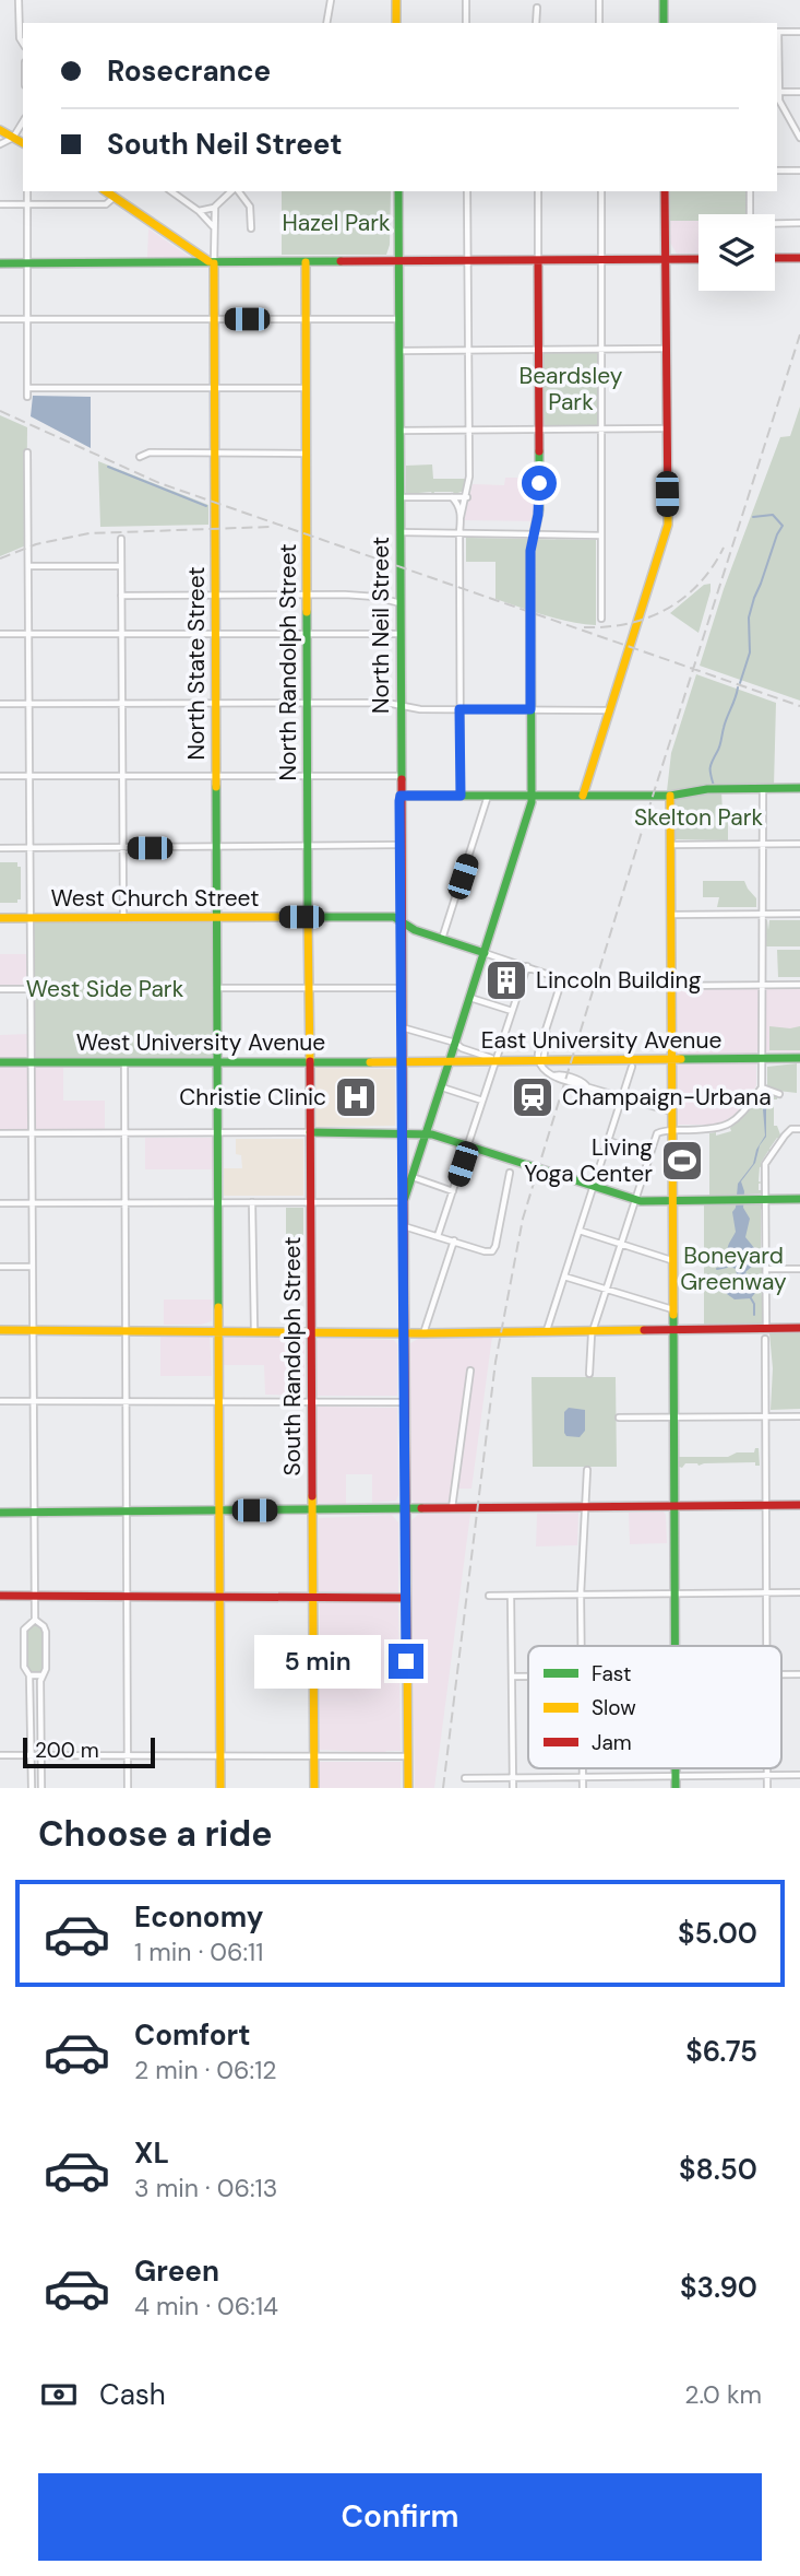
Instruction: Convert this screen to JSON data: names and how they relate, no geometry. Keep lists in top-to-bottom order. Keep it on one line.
{"streets":{"main road":["North Neil Street","North Randolph Street","North State Street","West Church Street","East University Avenue","West University Avenue","South Randolph Street"]},"crossings":[["North Neil Street","West Church Street"],["North Neil Street","East University Avenue"],["North Neil Street","West University Avenue"],["North Randolph Street","West Church Street"],["North Randolph Street","West University Avenue"],["North Randolph Street","South Randolph Street"],["North State Street","West Church Street"],["North State Street","West University Avenue"],["East University Avenue","West University Avenue"],["West University Avenue","South Randolph Street"]],"parks":["Hazel Park","Beardsley Park","Skelton Park","West Side Park","Boneyard Greenway"],"places":{"building":["Lincoln Building"],"hospital":["Christie Clinic"],"station":["Champaign-Urbana"],"sports":["Living Yoga Center"]},"legend":["Fast","Slow","Jam"],"scale_bar":"200 m","page":{"banner":["Rosecrance","South Neil Street"],"bubble":"5 min","scale":"200 m","heading":"Choose a ride","list":[{"name":"Economy","note":"1 min · 06:11","value":"$5.00"},{"name":"Comfort","note":"2 min · 06:12","value":"$6.75"},{"name":"XL","note":"3 min · 06:13","value":"$8.50"},{"name":"Green","note":"4 min · 06:14","value":"$3.90"}],"pay":["Cash","2.0 km"],"buttons":"Confirm"}}
